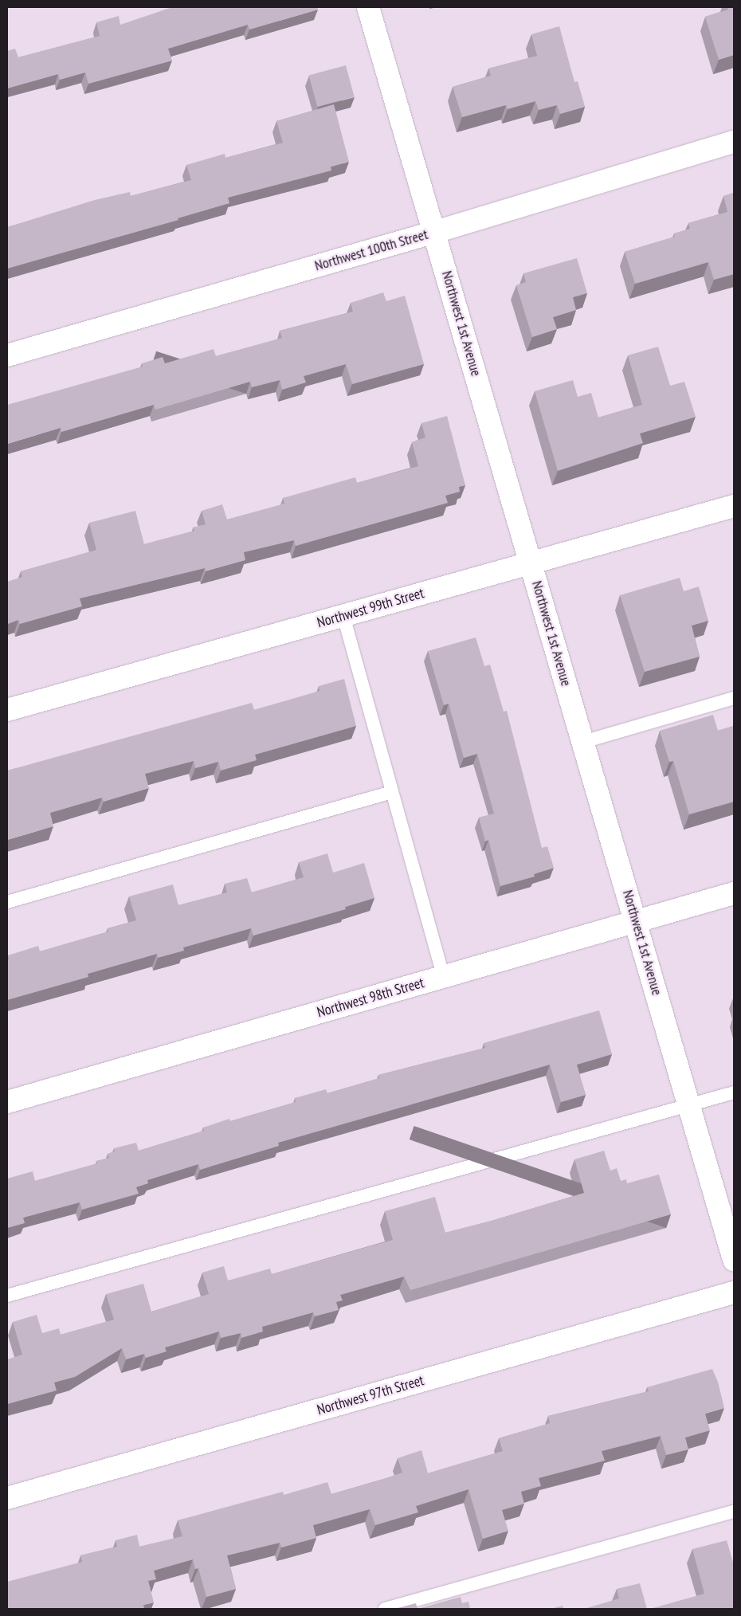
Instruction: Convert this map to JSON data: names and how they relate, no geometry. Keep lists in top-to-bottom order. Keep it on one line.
{"streets":{"street":["Northwest 100th Street","Northwest 1st Avenue","Northwest 99th Street","Northwest 98th Street","Northwest 97th Street"]},"crossings":[["Northwest 100th Street","Northwest 1st Avenue"],["Northwest 1st Avenue","Northwest 99th Street"],["Northwest 1st Avenue","Northwest 98th Street"]]}
